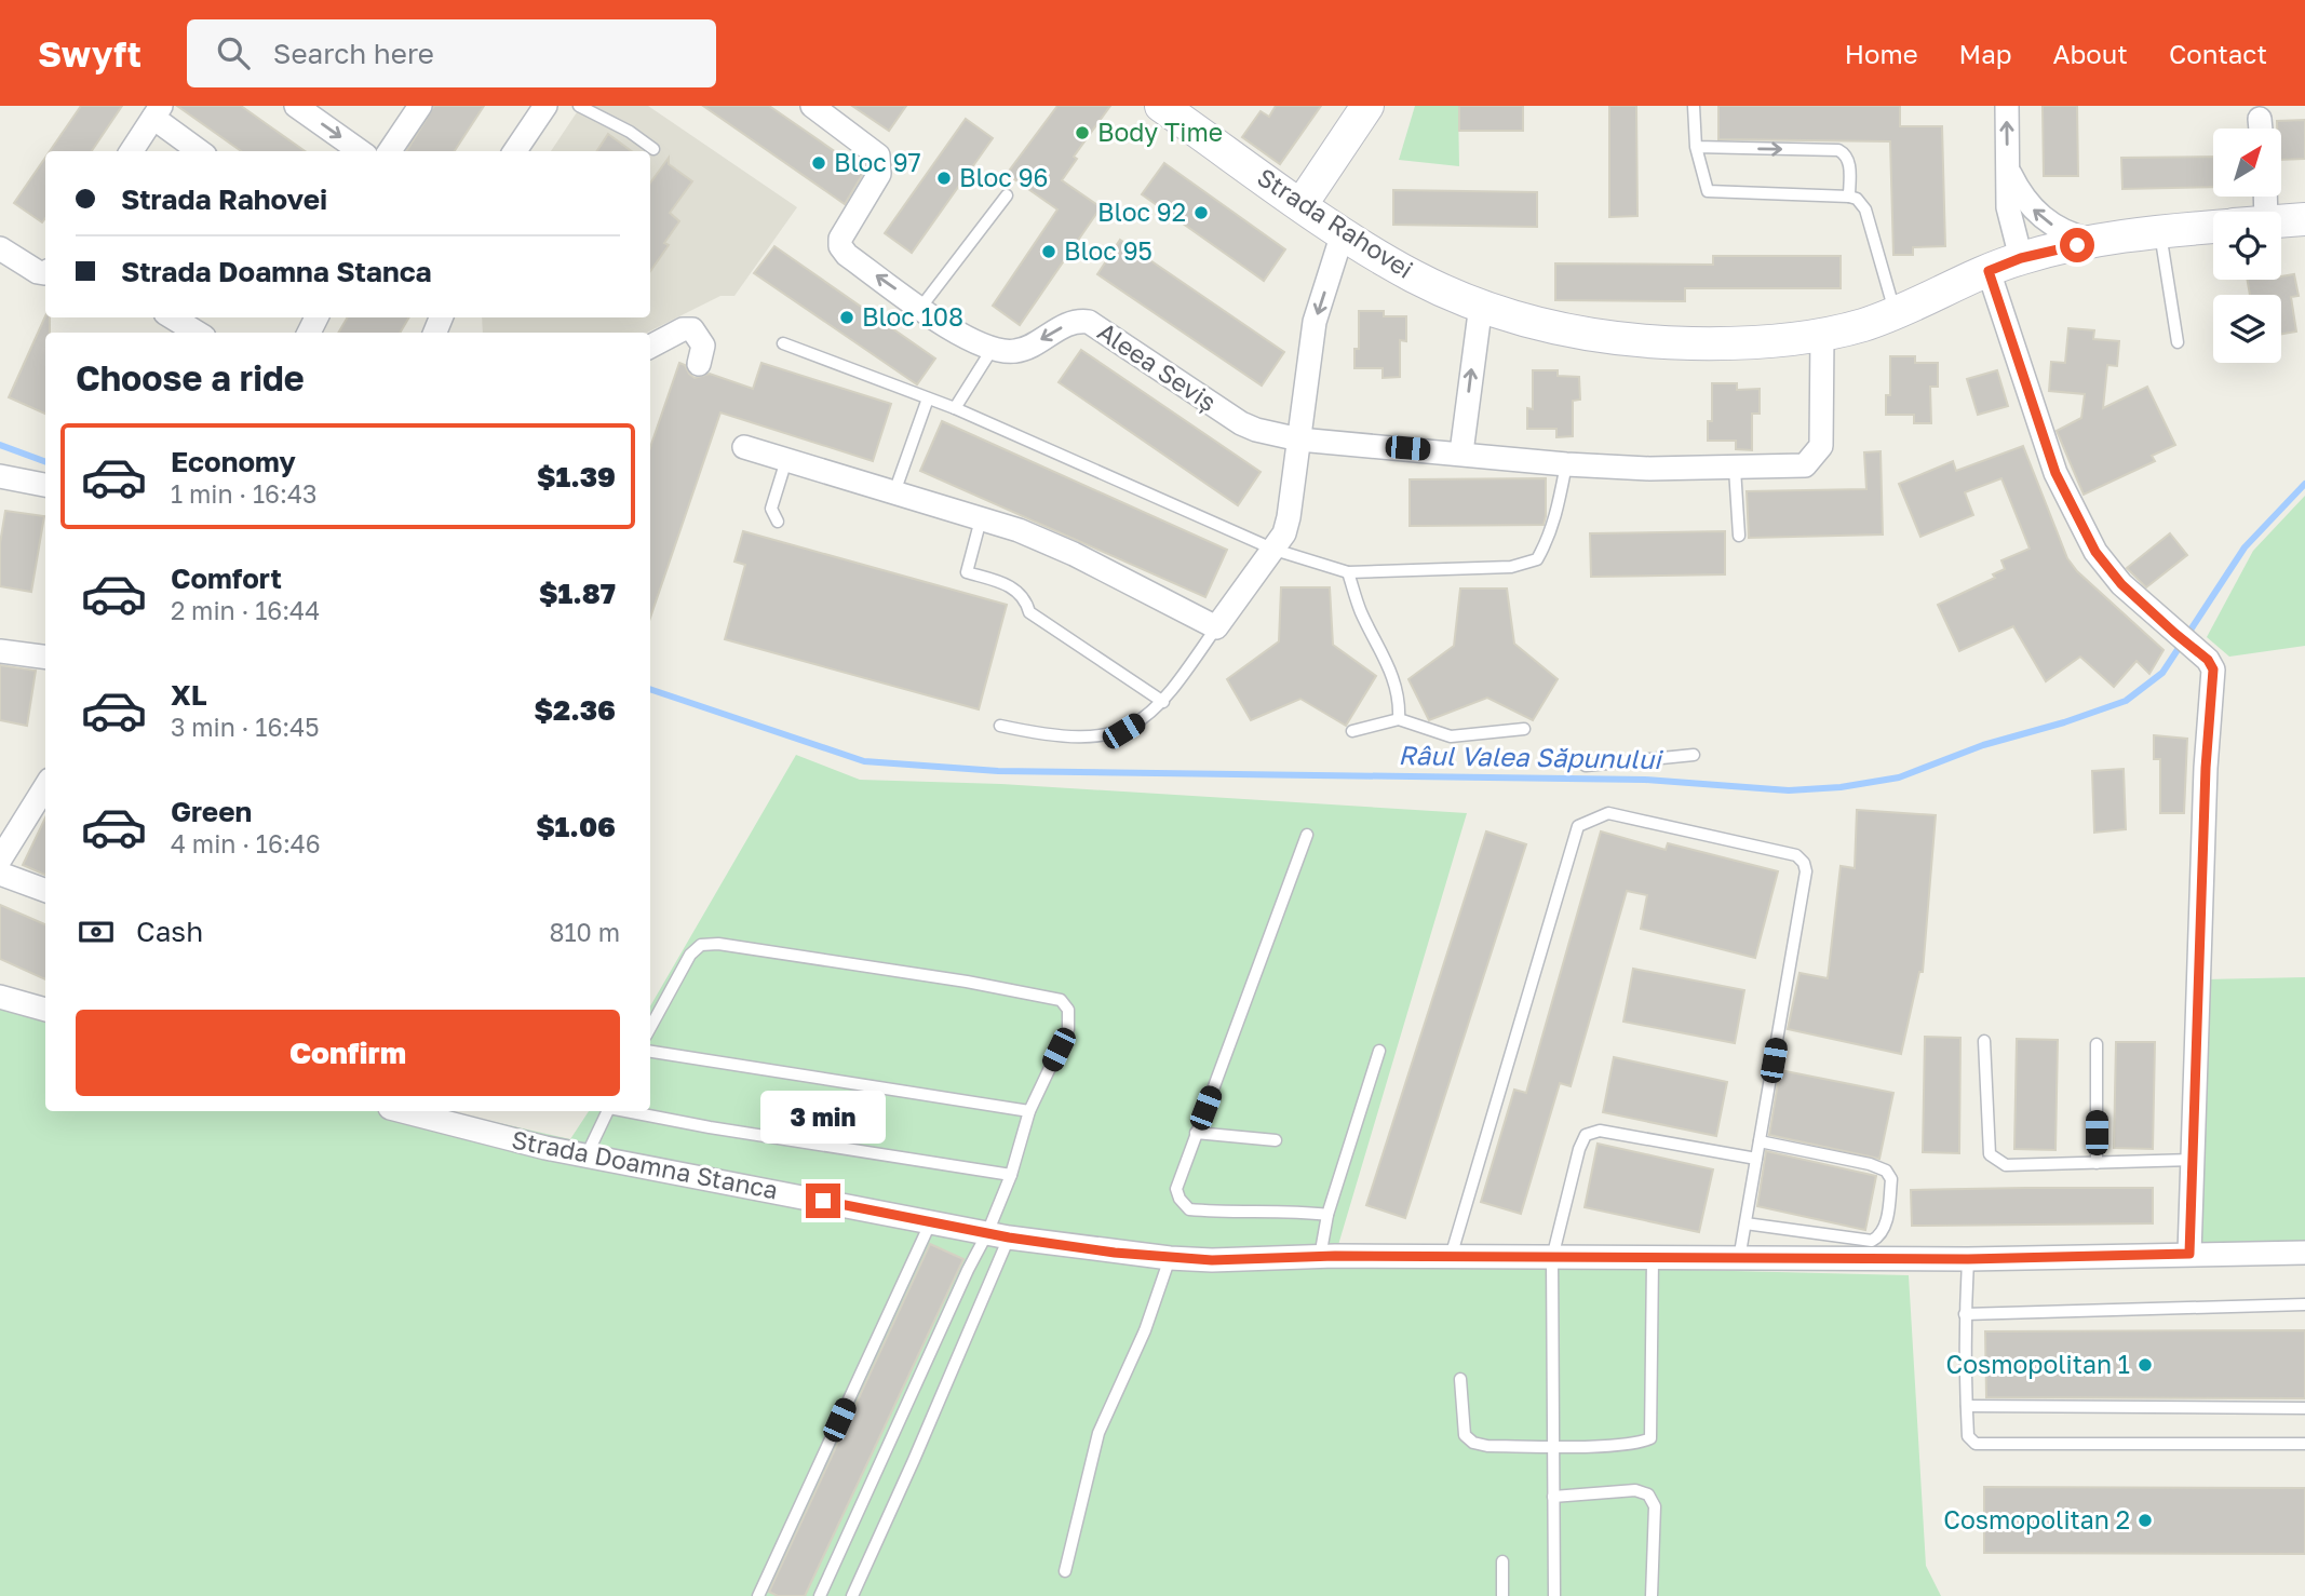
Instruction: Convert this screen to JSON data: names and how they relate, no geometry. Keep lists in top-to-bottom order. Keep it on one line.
{"streets":{"street":["Strada Rahovei","Aleea Seviș","Strada Doamna Stanca"]},"water":["Râul Valea Săpunului"],"places":["Body Time","Bloc 97","Bloc 96","Bloc 92","Bloc 95","Bloc 108","Cosmopolitan 1","Cosmopolitan 2"],"north":"top right","page":{"header":"Swyft","search":"Search here","nav":["Home","Map","About","Contact"],"banner":["Strada Rahovei","Strada Doamna Stanca"],"heading":"Choose a ride","list":[{"name":"Economy","note":"1 min · 16:43","value":"$1.39"},{"name":"Comfort","note":"2 min · 16:44","value":"$1.87"},{"name":"XL","note":"3 min · 16:45","value":"$2.36"},{"name":"Green","note":"4 min · 16:46","value":"$1.06"}],"pay":["Cash","810 m"],"buttons":"Confirm","bubble":"3 min"}}
